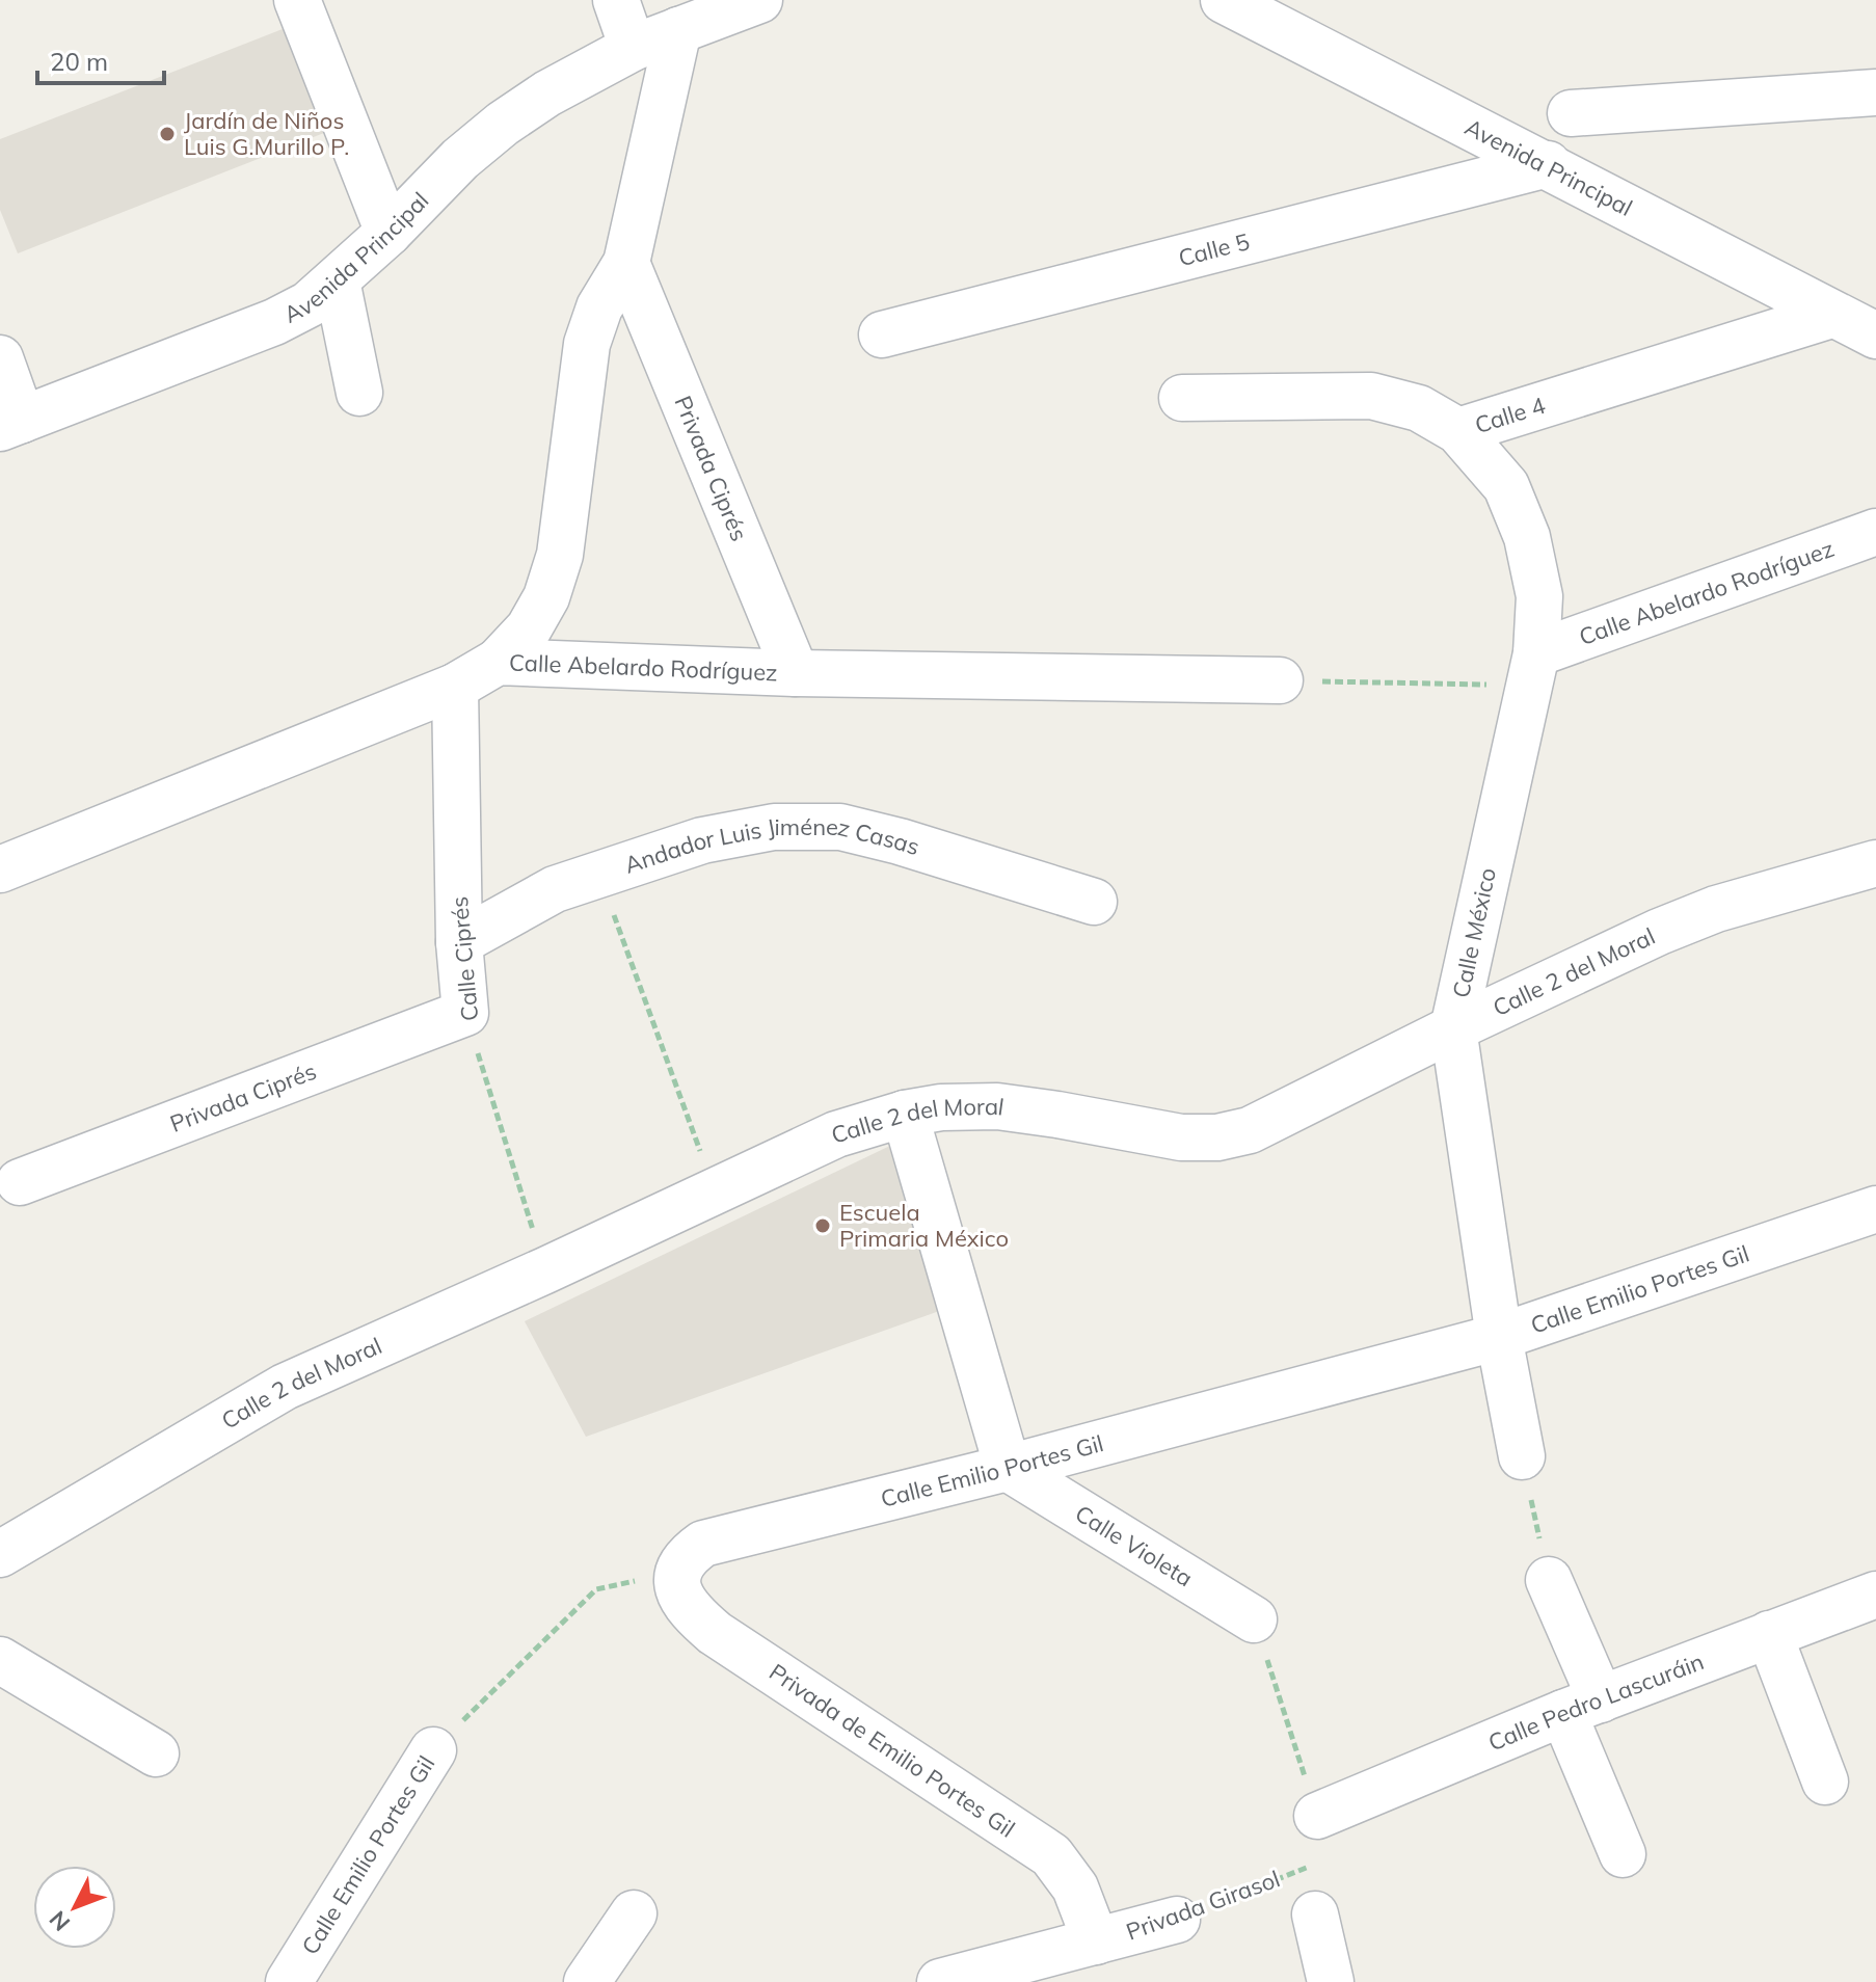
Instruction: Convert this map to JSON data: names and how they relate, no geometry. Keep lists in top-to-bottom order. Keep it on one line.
{"streets":{"street":["Avenida Principal","Calle 5","Calle 4","Privada Ciprés","Calle Abelardo Rodríguez","Andador Luis Jiménez Casas","Calle México","Calle Ciprés","Calle 2 del Moral","Calle Emilio Portes Gil","Calle Violeta","Calle Pedro Lascuráin","Privada de Emilio Portes Gil","Privada Girasol"]},"crossings":[["Avenida Principal","Calle 5"],["Avenida Principal","Calle 4"],["Calle 4","Calle México"],["Privada Ciprés","Calle Abelardo Rodríguez"],["Privada Ciprés","Calle Ciprés"],["Calle Abelardo Rodríguez","Calle México"],["Calle Abelardo Rodríguez","Calle Ciprés"],["Andador Luis Jiménez Casas","Calle Ciprés"],["Calle México","Calle 2 del Moral"],["Calle México","Calle Emilio Portes Gil"],["Calle Ciprés","Calle 2 del Moral"],["Calle Emilio Portes Gil","Calle Violeta"],["Calle Emilio Portes Gil","Privada de Emilio Portes Gil"],["Privada de Emilio Portes Gil","Privada Girasol"]],"places":["Jardín de Niños Luis G.Murillo P.","Escuela Primaria México"],"scale_bar":"20 m","north":"bottom left"}
